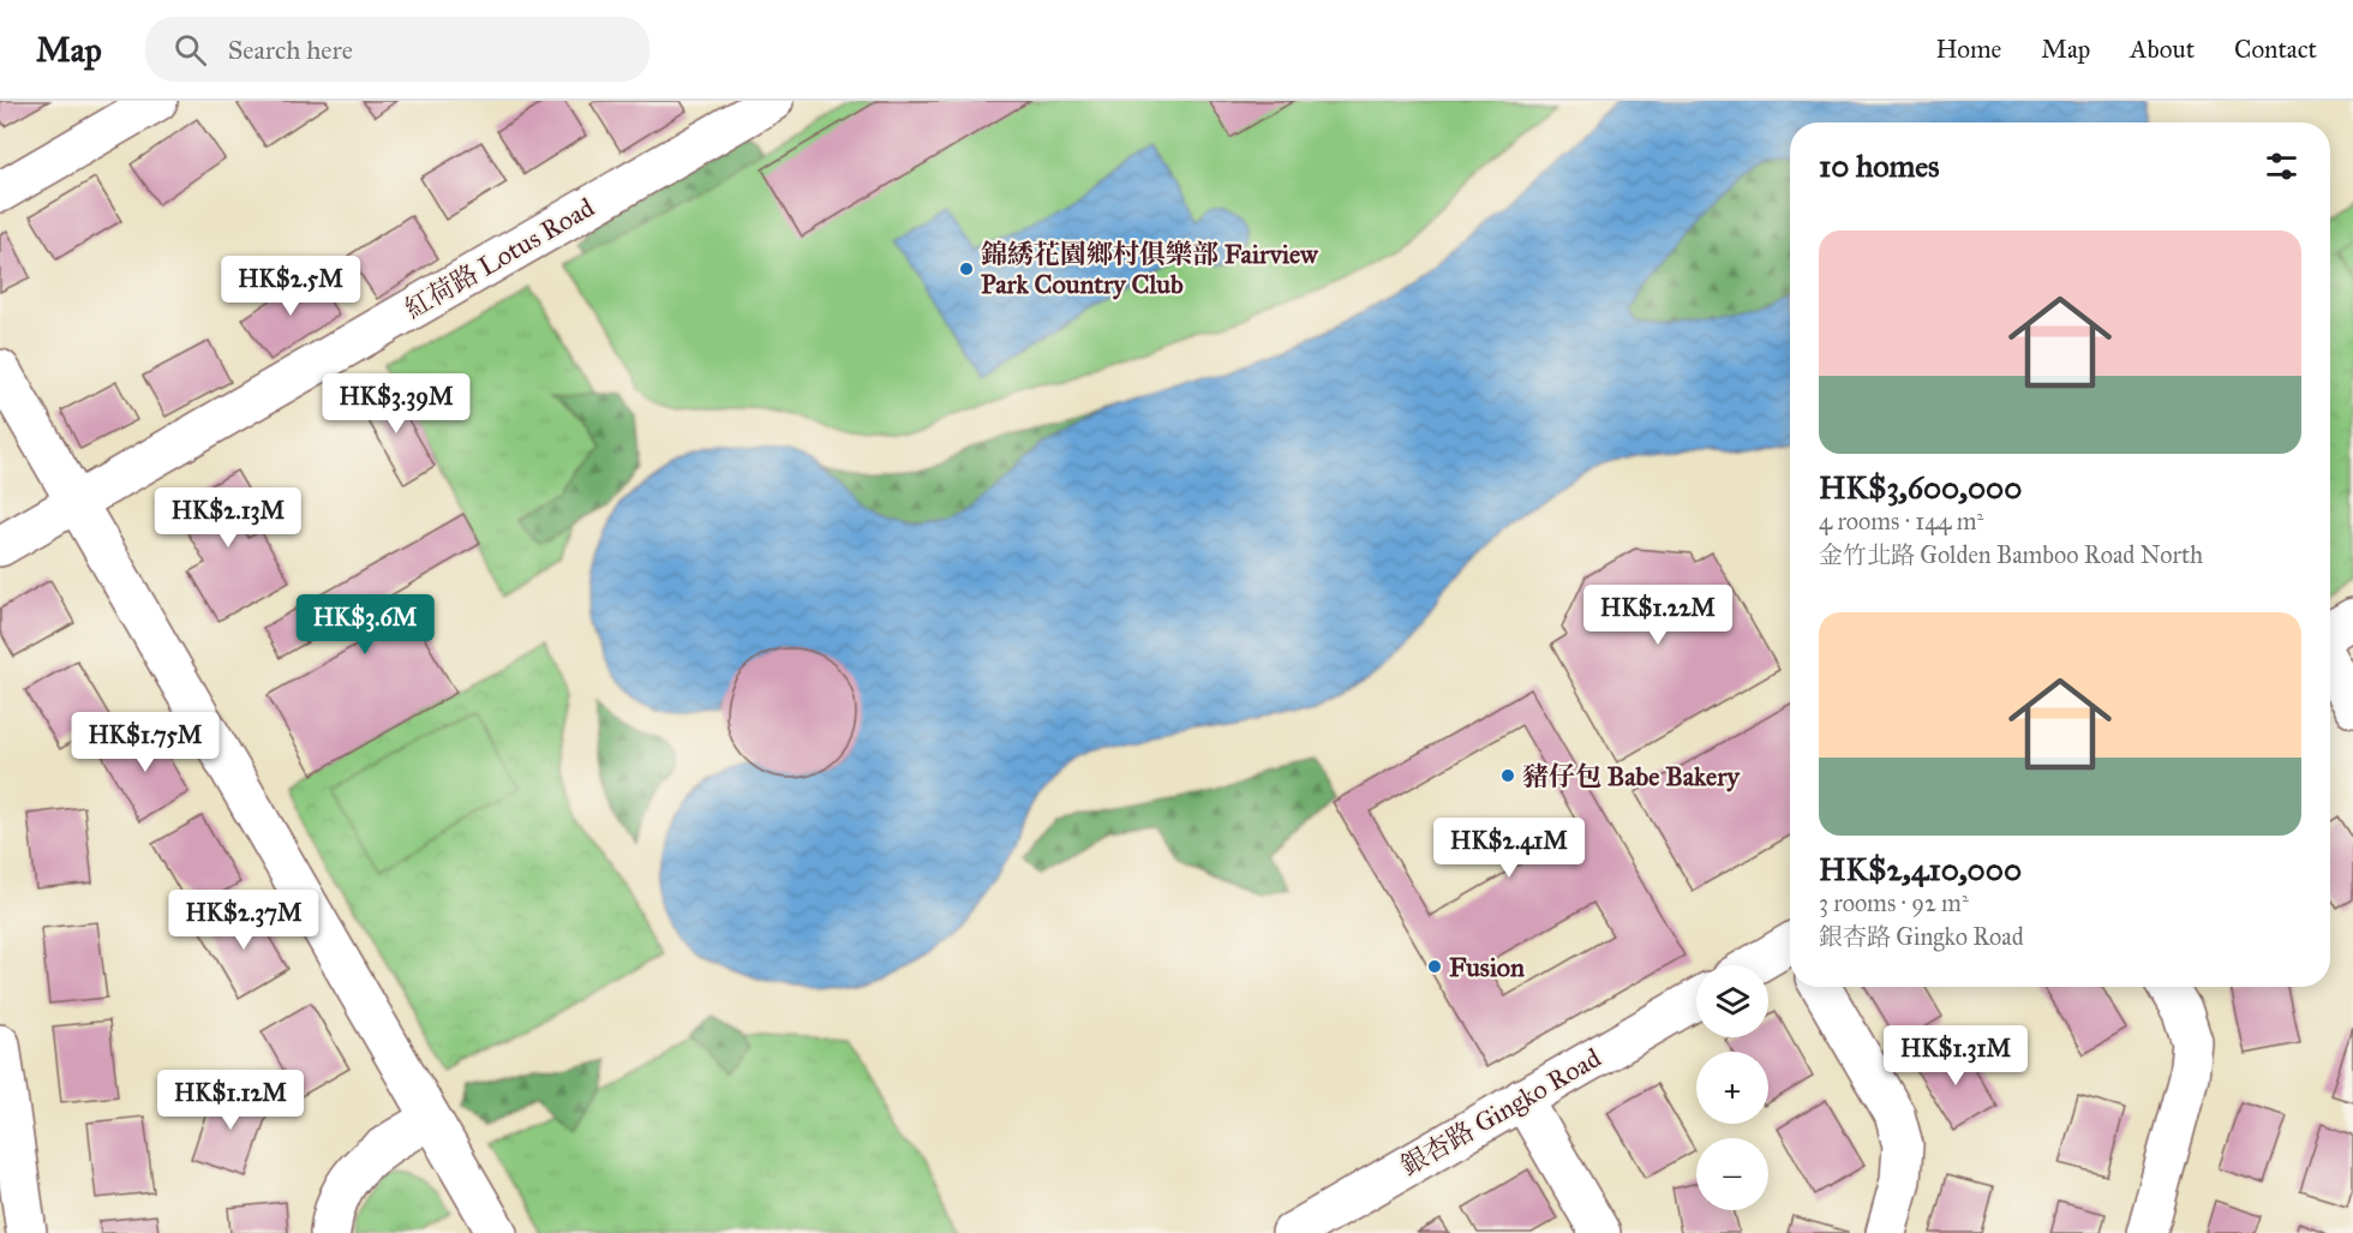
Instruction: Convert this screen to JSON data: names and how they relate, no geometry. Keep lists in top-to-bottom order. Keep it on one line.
{"streets":{"street":["紅荷路 Lotus Road","銀杏路 Gingko Road"]},"places":["錦綉花園鄉村俱樂部 Fairview Park Country Club","豬仔包 Babe Bakery","Fusion"],"page":{"header":"Map","search":"Search here","nav":["Home","Map","About","Contact"],"heading":"10 homes","list":[{"name":"HK$3,600,000","note":"4 rooms · 144 m² · 金竹北路 Golden Bamboo Road North"},{"name":"HK$2,410,000","note":"3 rooms · 92 m² · 銀杏路 Gingko Road"}],"price":["HK$2.5M","HK$3.39M","HK$2.13M","HK$1.22M","HK$3.6M","HK$1.75M","HK$2.41M","HK$2.37M","HK$1.31M","HK$1.12M"],"map_buttons":["+","−"]}}
